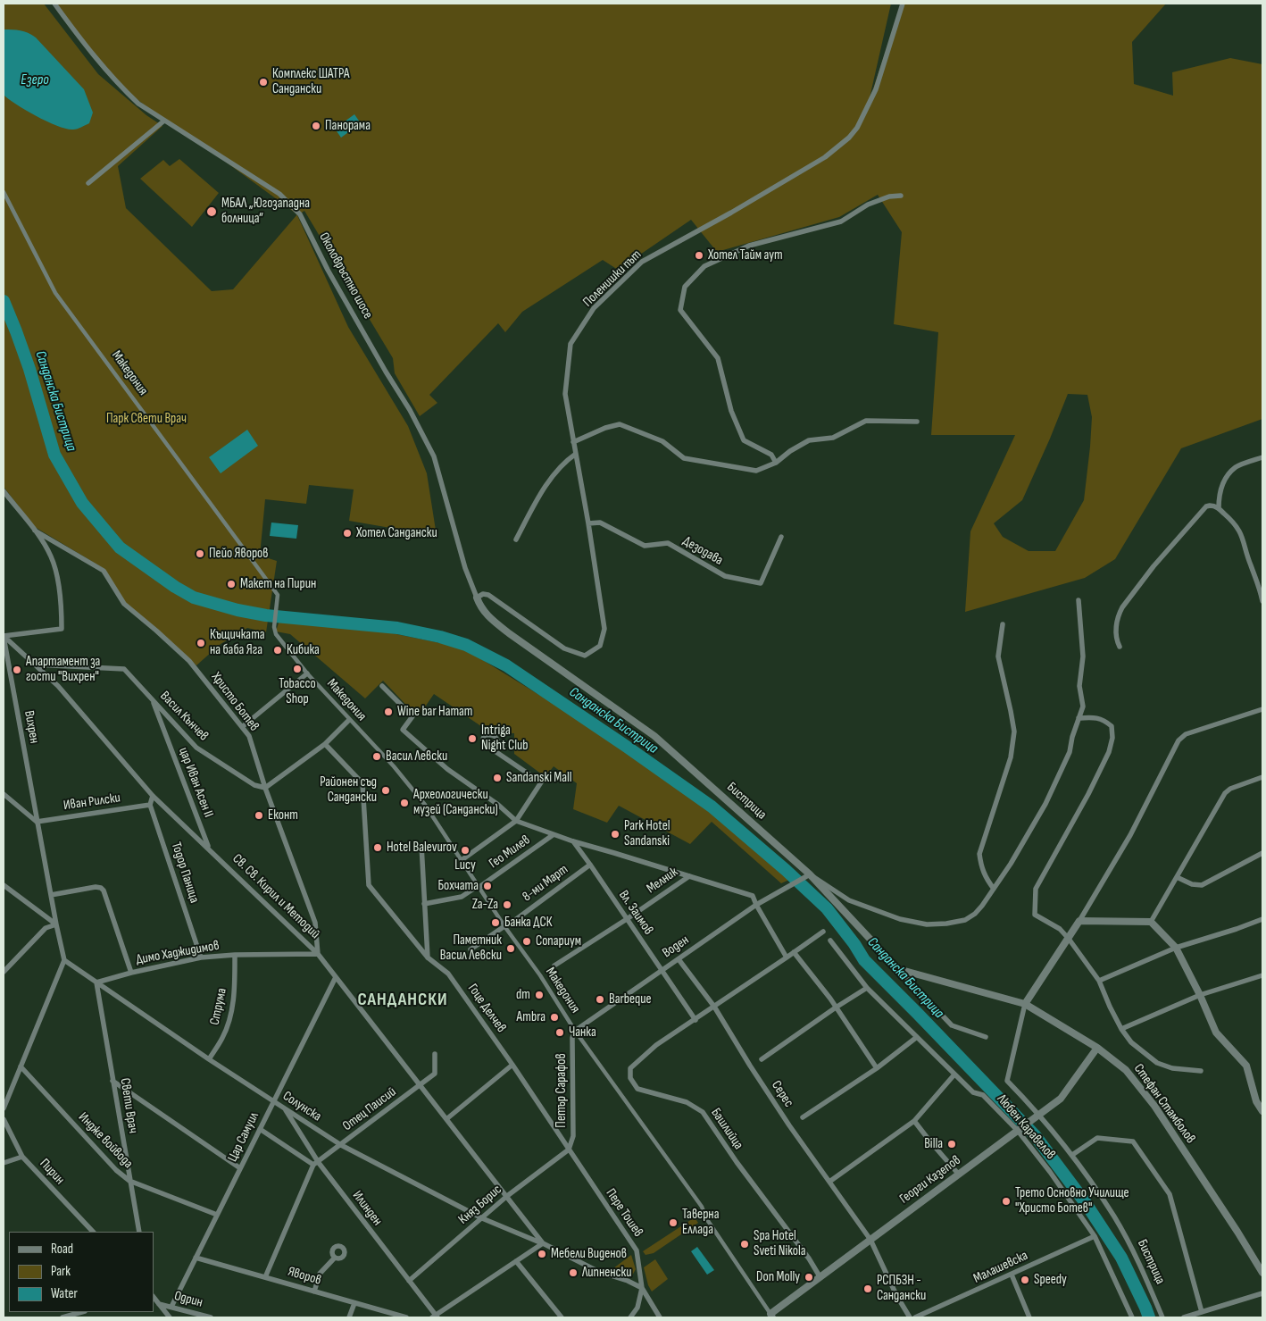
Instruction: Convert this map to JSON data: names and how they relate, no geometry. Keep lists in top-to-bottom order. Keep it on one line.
{"streets":{"street":["Околовръстно шосе","Поленишки път","Македония","Дезодава","Христо Ботев","Васил Кънчев","Вихрен","цар Иван Асен II","Бистрица","Иван Рилски","Гео Милев","Тодор Паница","Мелник","8-ми Март","Св. Св. Кирил и Методий","Вл. Заимов","Воден","Димо Хаджидимов","Струма","Гоце Делчев","Петър Сарафов","Серес","Стефан Стамболов","Свети Врач","Солунска","Отец Паисий","Любен Каравелов","Башлийца","Цар Самуил","Индже войвода","Пирин","Георги Казепов","Княз Борис","Илинден","Пере Тошев","Малашевска","Яворов","Одрин"]},"crossings":[["Околовръстно шосе","Поленишки път"],["Околовръстно шосе","Бистрица"],["Поленишки път","Дезодава"],["Поленишки път","Бистрица"],["Македония","Гео Милев"],["Македония","Воден"],["Македония","Петър Сарафов"],["Македония","Георги Казепов"],["Христо Ботев","Васил Кънчев"],["Христо Ботев","Св. Св. Кирил и Методий"],["Христо Ботев","Димо Хаджидимов"],["Васил Кънчев","цар Иван Асен II"],["Васил Кънчев","Св. Св. Кирил и Методий"],["Вихрен","Иван Рилски"],["Вихрен","Св. Св. Кирил и Методий"],["Вихрен","Солунска"],["цар Иван Асен II","Св. Св. Кирил и Методий"],["Бистрица","Воден"],["Бистрица","Стефан Стамболов"],["Бистрица","Георги Казепов"],["Иван Рилски","Тодор Паница"],["Тодор Паница","Димо Хаджидимов"],["Мелник","Вл. Заимов"],["8-ми Март","Вл. Заимов"],["Св. Св. Кирил и Методий","Димо Хаджидимов"],["Св. Св. Кирил и Методий","Солунска"],["Св. Св. Кирил и Методий","Отец Паисий"],["Св. Св. Кирил и Методий","Цар Самуил"],["Св. Св. Кирил и Методий","Княз Борис"],["Вл. Заимов","Воден"],["Вл. Заимов","Башлийца"],["Воден","Петър Сарафов"],["Воден","Серес"],["Димо Хаджидимов","Струма"],["Димо Хаджидимов","Свети Врач"],["Димо Хаджидимов","Солунска"],["Струма","Солунска"],["Гоце Делчев","Петър Сарафов"],["Гоце Делчев","Княз Борис"],["Гоце Делчев","Пере Тошев"],["Петър Сарафов","Княз Борис"],["Петър Сарафов","Пере Тошев"],["Серес","Георги Казепов"],["Стефан Стамболов","Георги Казепов"],["Свети Врач","Солунска"],["Свети Врач","Индже войвода"],["Солунска","Отец Паисий"],["Солунска","Цар Самуил"],["Солунска","Княз Борис"],["Солунска","Илинден"],["Солунска","Пере Тошев"],["Отец Паисий","Илинден"],["Любен Каравелов","Георги Казепов"],["Любен Каравелов","Малашевска"],["Башлийца","Георги Казепов"],["Цар Самуил","Индже войвода"],["Цар Самуил","Яворов"],["Цар Самуил","Одрин"],["Княз Борис","Илинден"],["Княз Борис","Пере Тошев"]],"districts":["САНДАНСКИ"],"water":["Езеро","Санданска Бистрица"],"parks":["Парк Свети Врач"],"places":["Комплекс ШАТРА Сандански","Панорама","МБАЛ „Югозападна болница“","Хотел Тайм аут","Хотел Сандански","Пейо Яворов","Макет на Пирин","Къщичката на баба Яга","Кибика","Tobacco Shop","Апартамент за гости \"Вихрен\"","Wine bar Hamam","Intriga Night Club","Васил Левски","Sandanski Mall","Районен съд Сандански","Археологически музей (Сандански)","Еконт","Park Hotel Sandanski","Hotel Balevurov","Lucy","Бохчата","Za-Za","Банка ДСК","Сопариум","Паметник Васил Левски","dm","Barbeque","Ambra","Чанка","Billa","Трето Основно Училище \"Христо Ботев\"","Таверна Еллада","Spa Hotel Sveti Nikola","Мебели Виденов","Липненски","Don Molly","Speedy","РСПБЗН - Сандански"],"legend":["Road","Park","Water"]}
